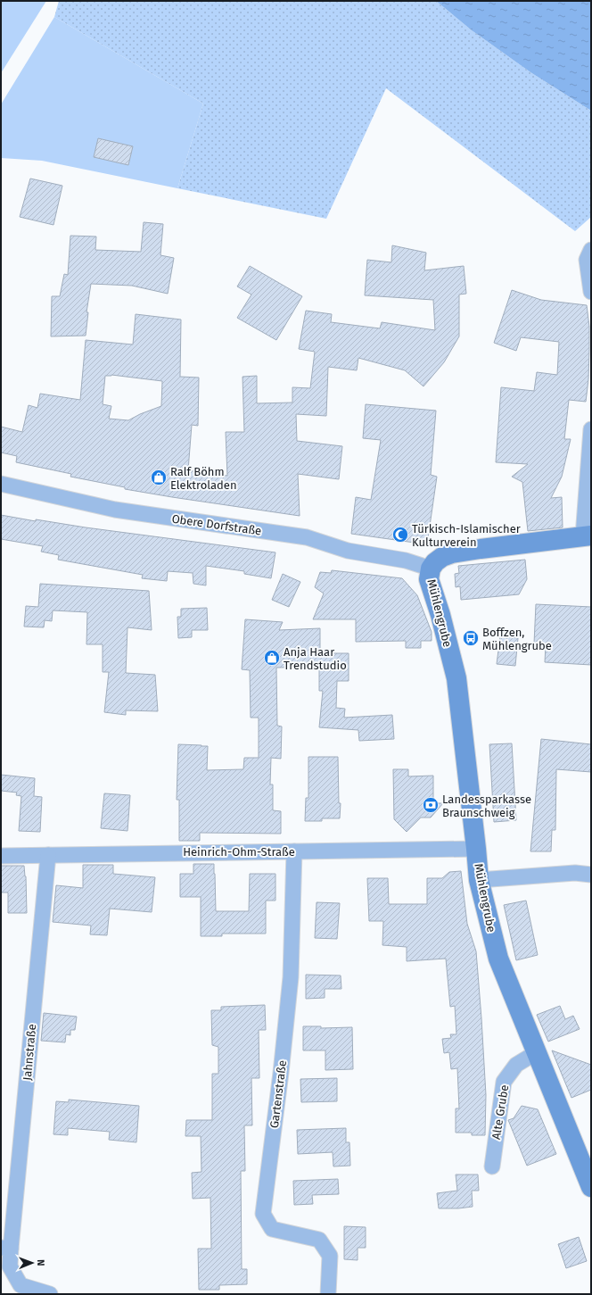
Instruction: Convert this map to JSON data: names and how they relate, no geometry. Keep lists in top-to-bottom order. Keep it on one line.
{"streets":{"street":["Obere Dorfstraße","Mühlengrube","Heinrich-Ohm-Straße","Jahnstraße","Gartenstraße","Alte Grube"]},"crossings":[["Obere Dorfstraße","Mühlengrube"],["Mühlengrube","Heinrich-Ohm-Straße"],["Mühlengrube","Alte Grube"],["Heinrich-Ohm-Straße","Jahnstraße"],["Heinrich-Ohm-Straße","Gartenstraße"]],"places":{"shop":["Ralf Böhm Elektroladen","Anja Haar Trendstudio"],"mosque":["Türkisch-Islamischer Kulturverein"],"bus stop":["Boffzen, Mühlengrube"],"bank":["Landessparkasse Braunschweig"]},"north":"right"}
